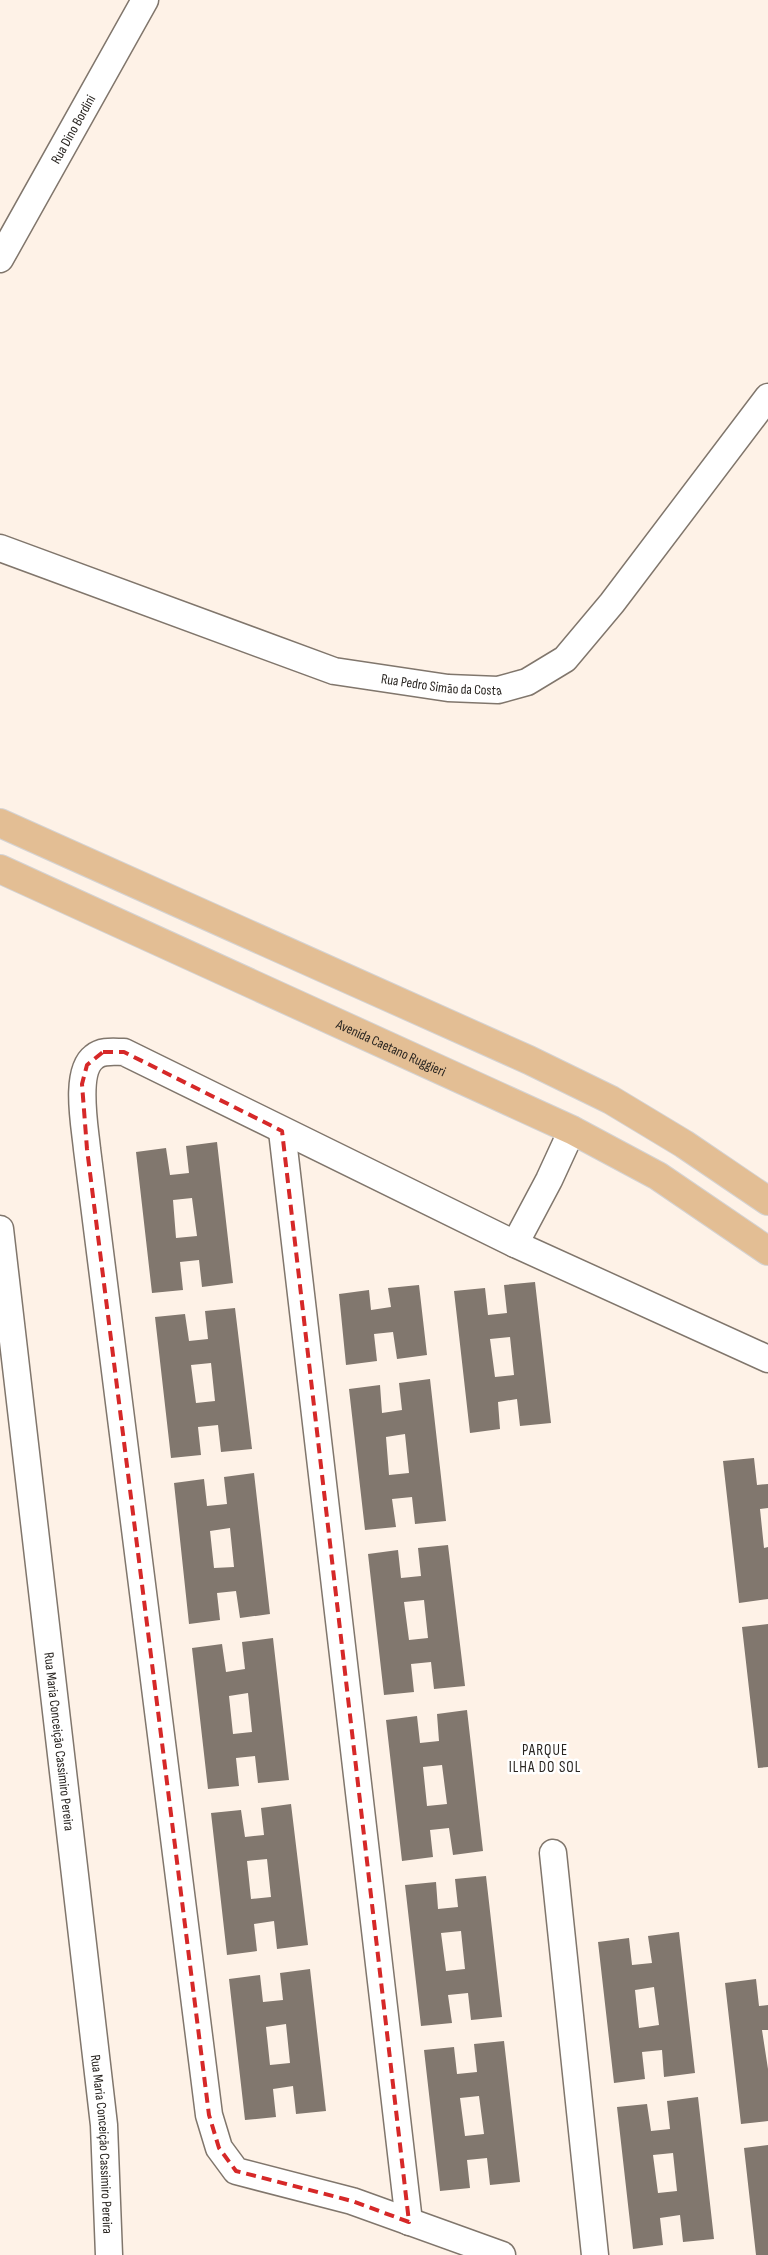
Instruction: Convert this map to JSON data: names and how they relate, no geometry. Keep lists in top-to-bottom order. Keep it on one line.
{"streets":{"main road":["Avenida Caetano Ruggieri"],"street":["Rua Dino Bordini","Rua Pedro Simão da Costa","Rua Maria Conceição Cassimiro Pereira"]},"districts":["PARQUE ILHA DO SOL"]}
